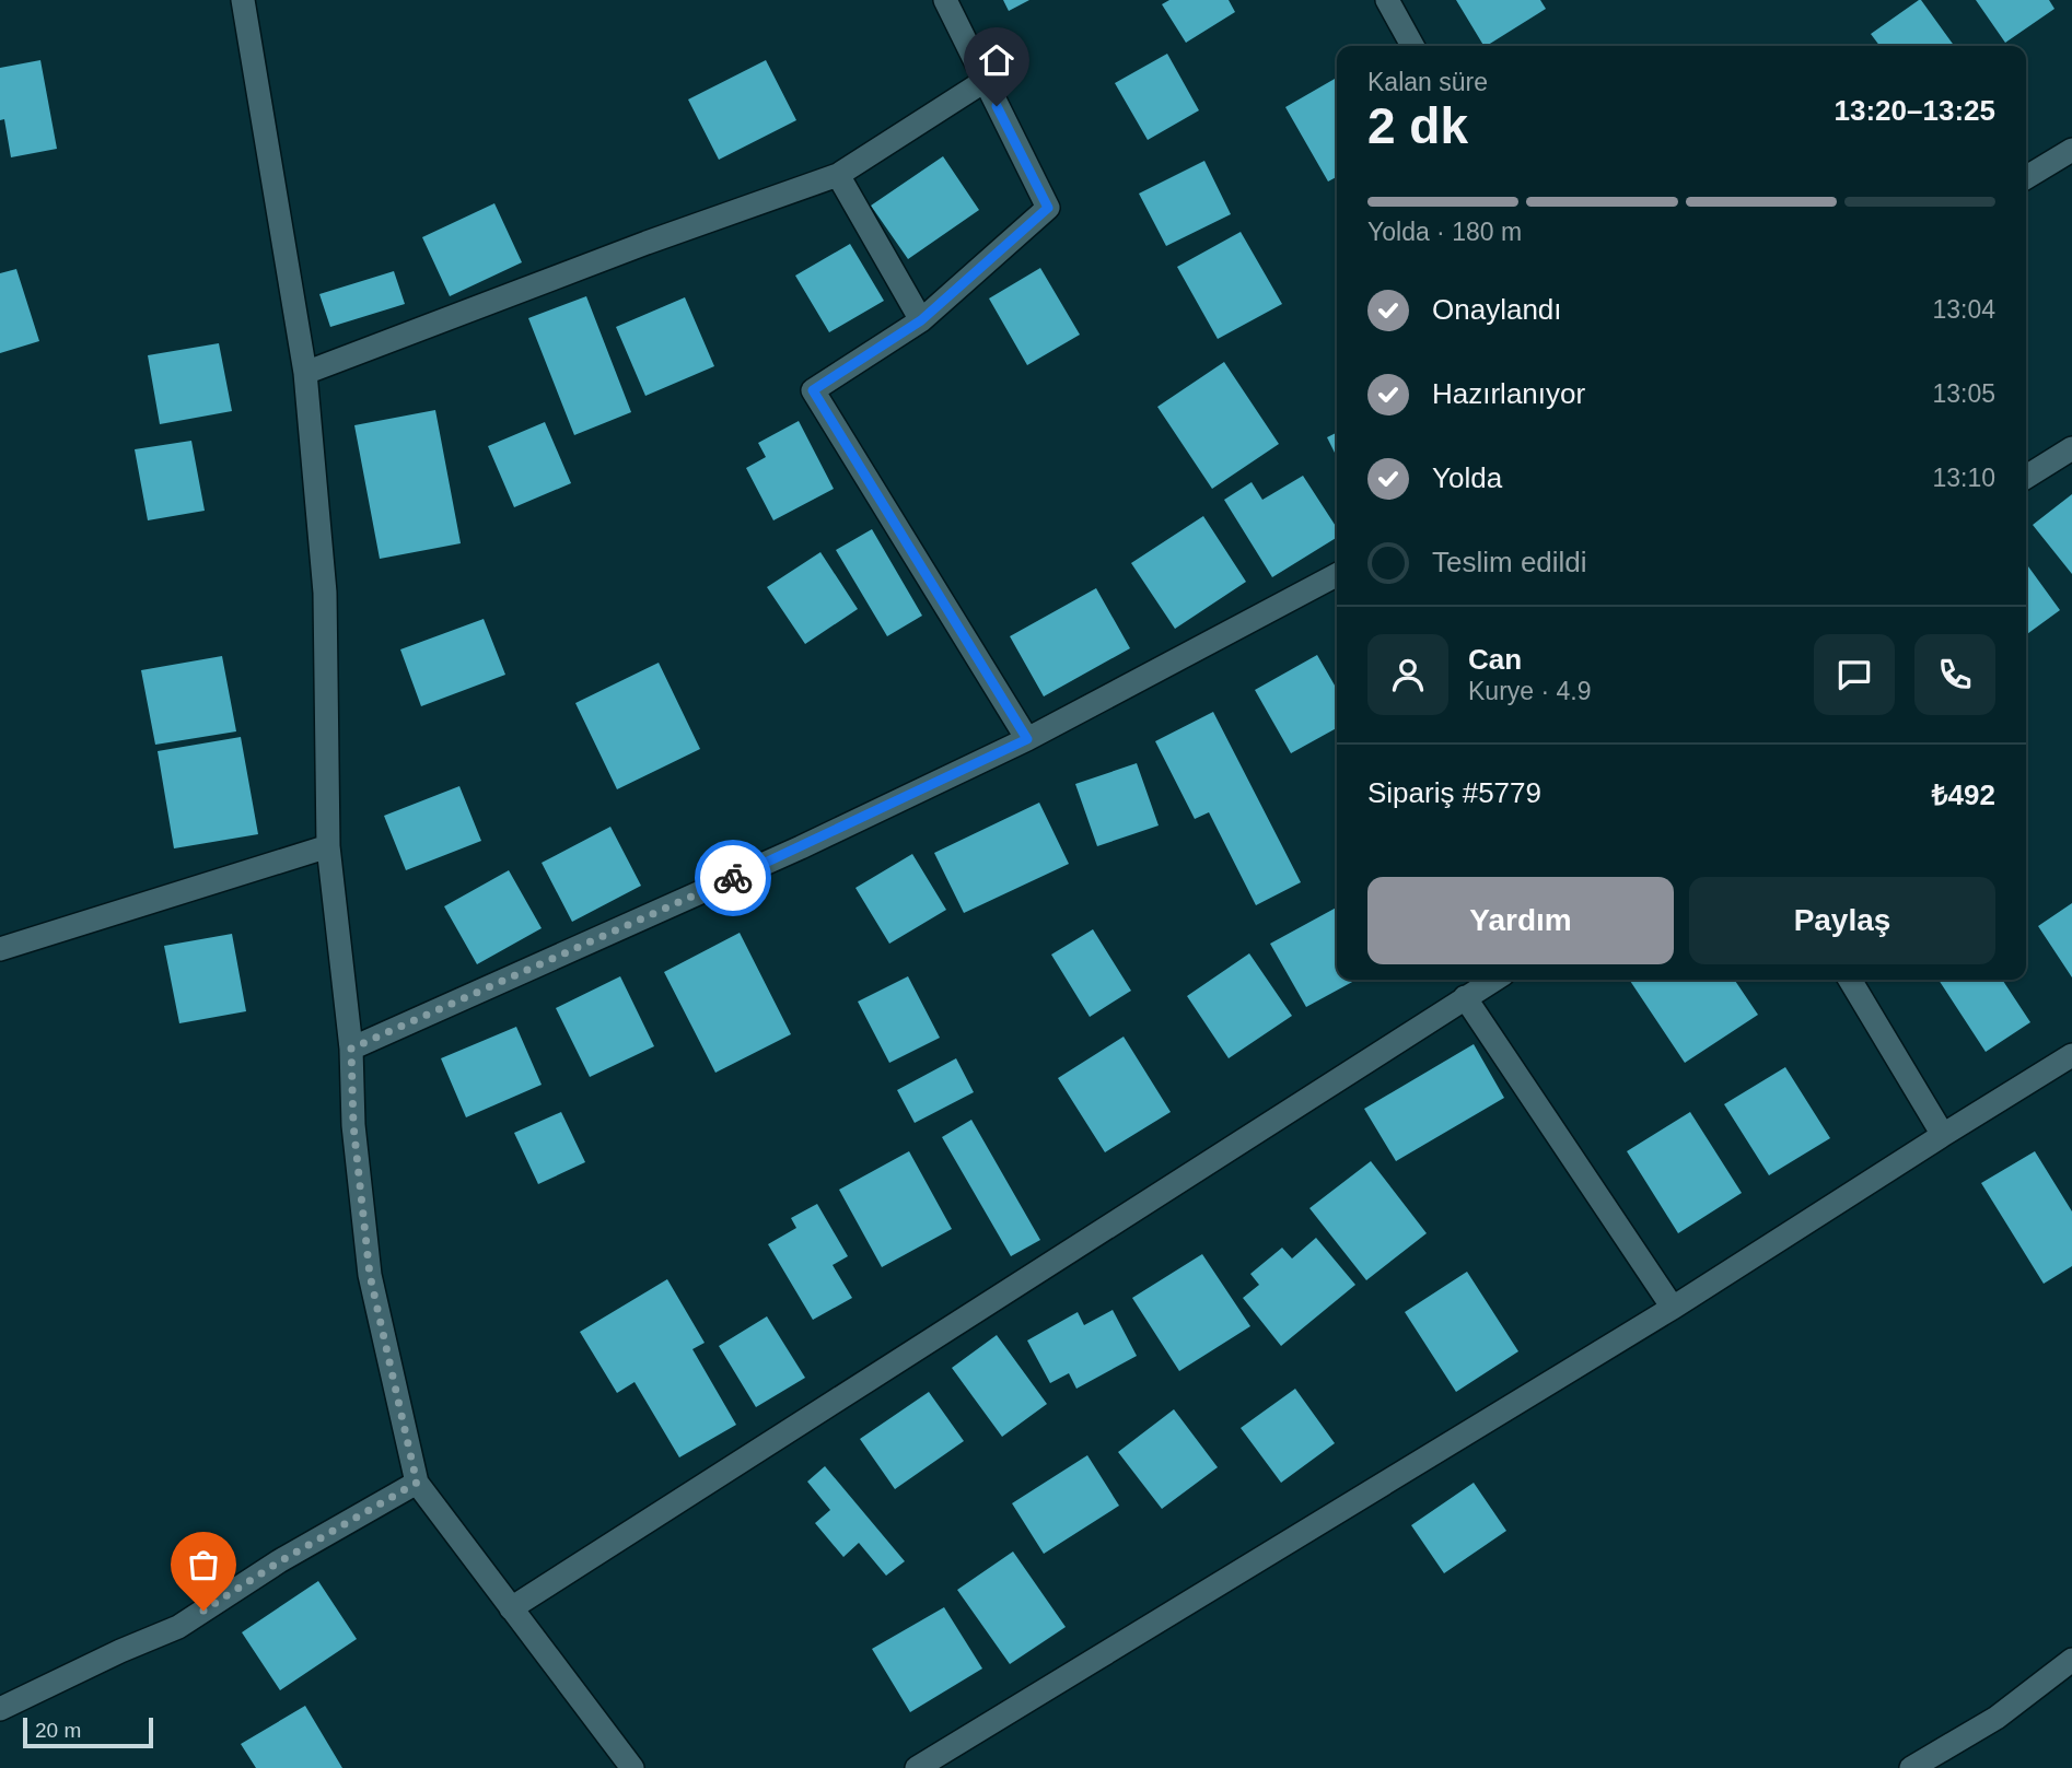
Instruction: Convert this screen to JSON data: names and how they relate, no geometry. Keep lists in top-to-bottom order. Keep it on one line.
{"scale_bar":"20 m","page":{"heading":["2 dk","Kalan süre","13:20–13:25"],"panel":["Can","Kurye · 4.9","Sipariş #5779","₺492"],"bar":"Yolda · 180 m","list":[["Onaylandı","13:04"],["Hazırlanıyor","13:05"],["Yolda","13:10"],"Teslim edildi"],"buttons":["Yardım","Paylaş"],"scale":"20 m"}}
